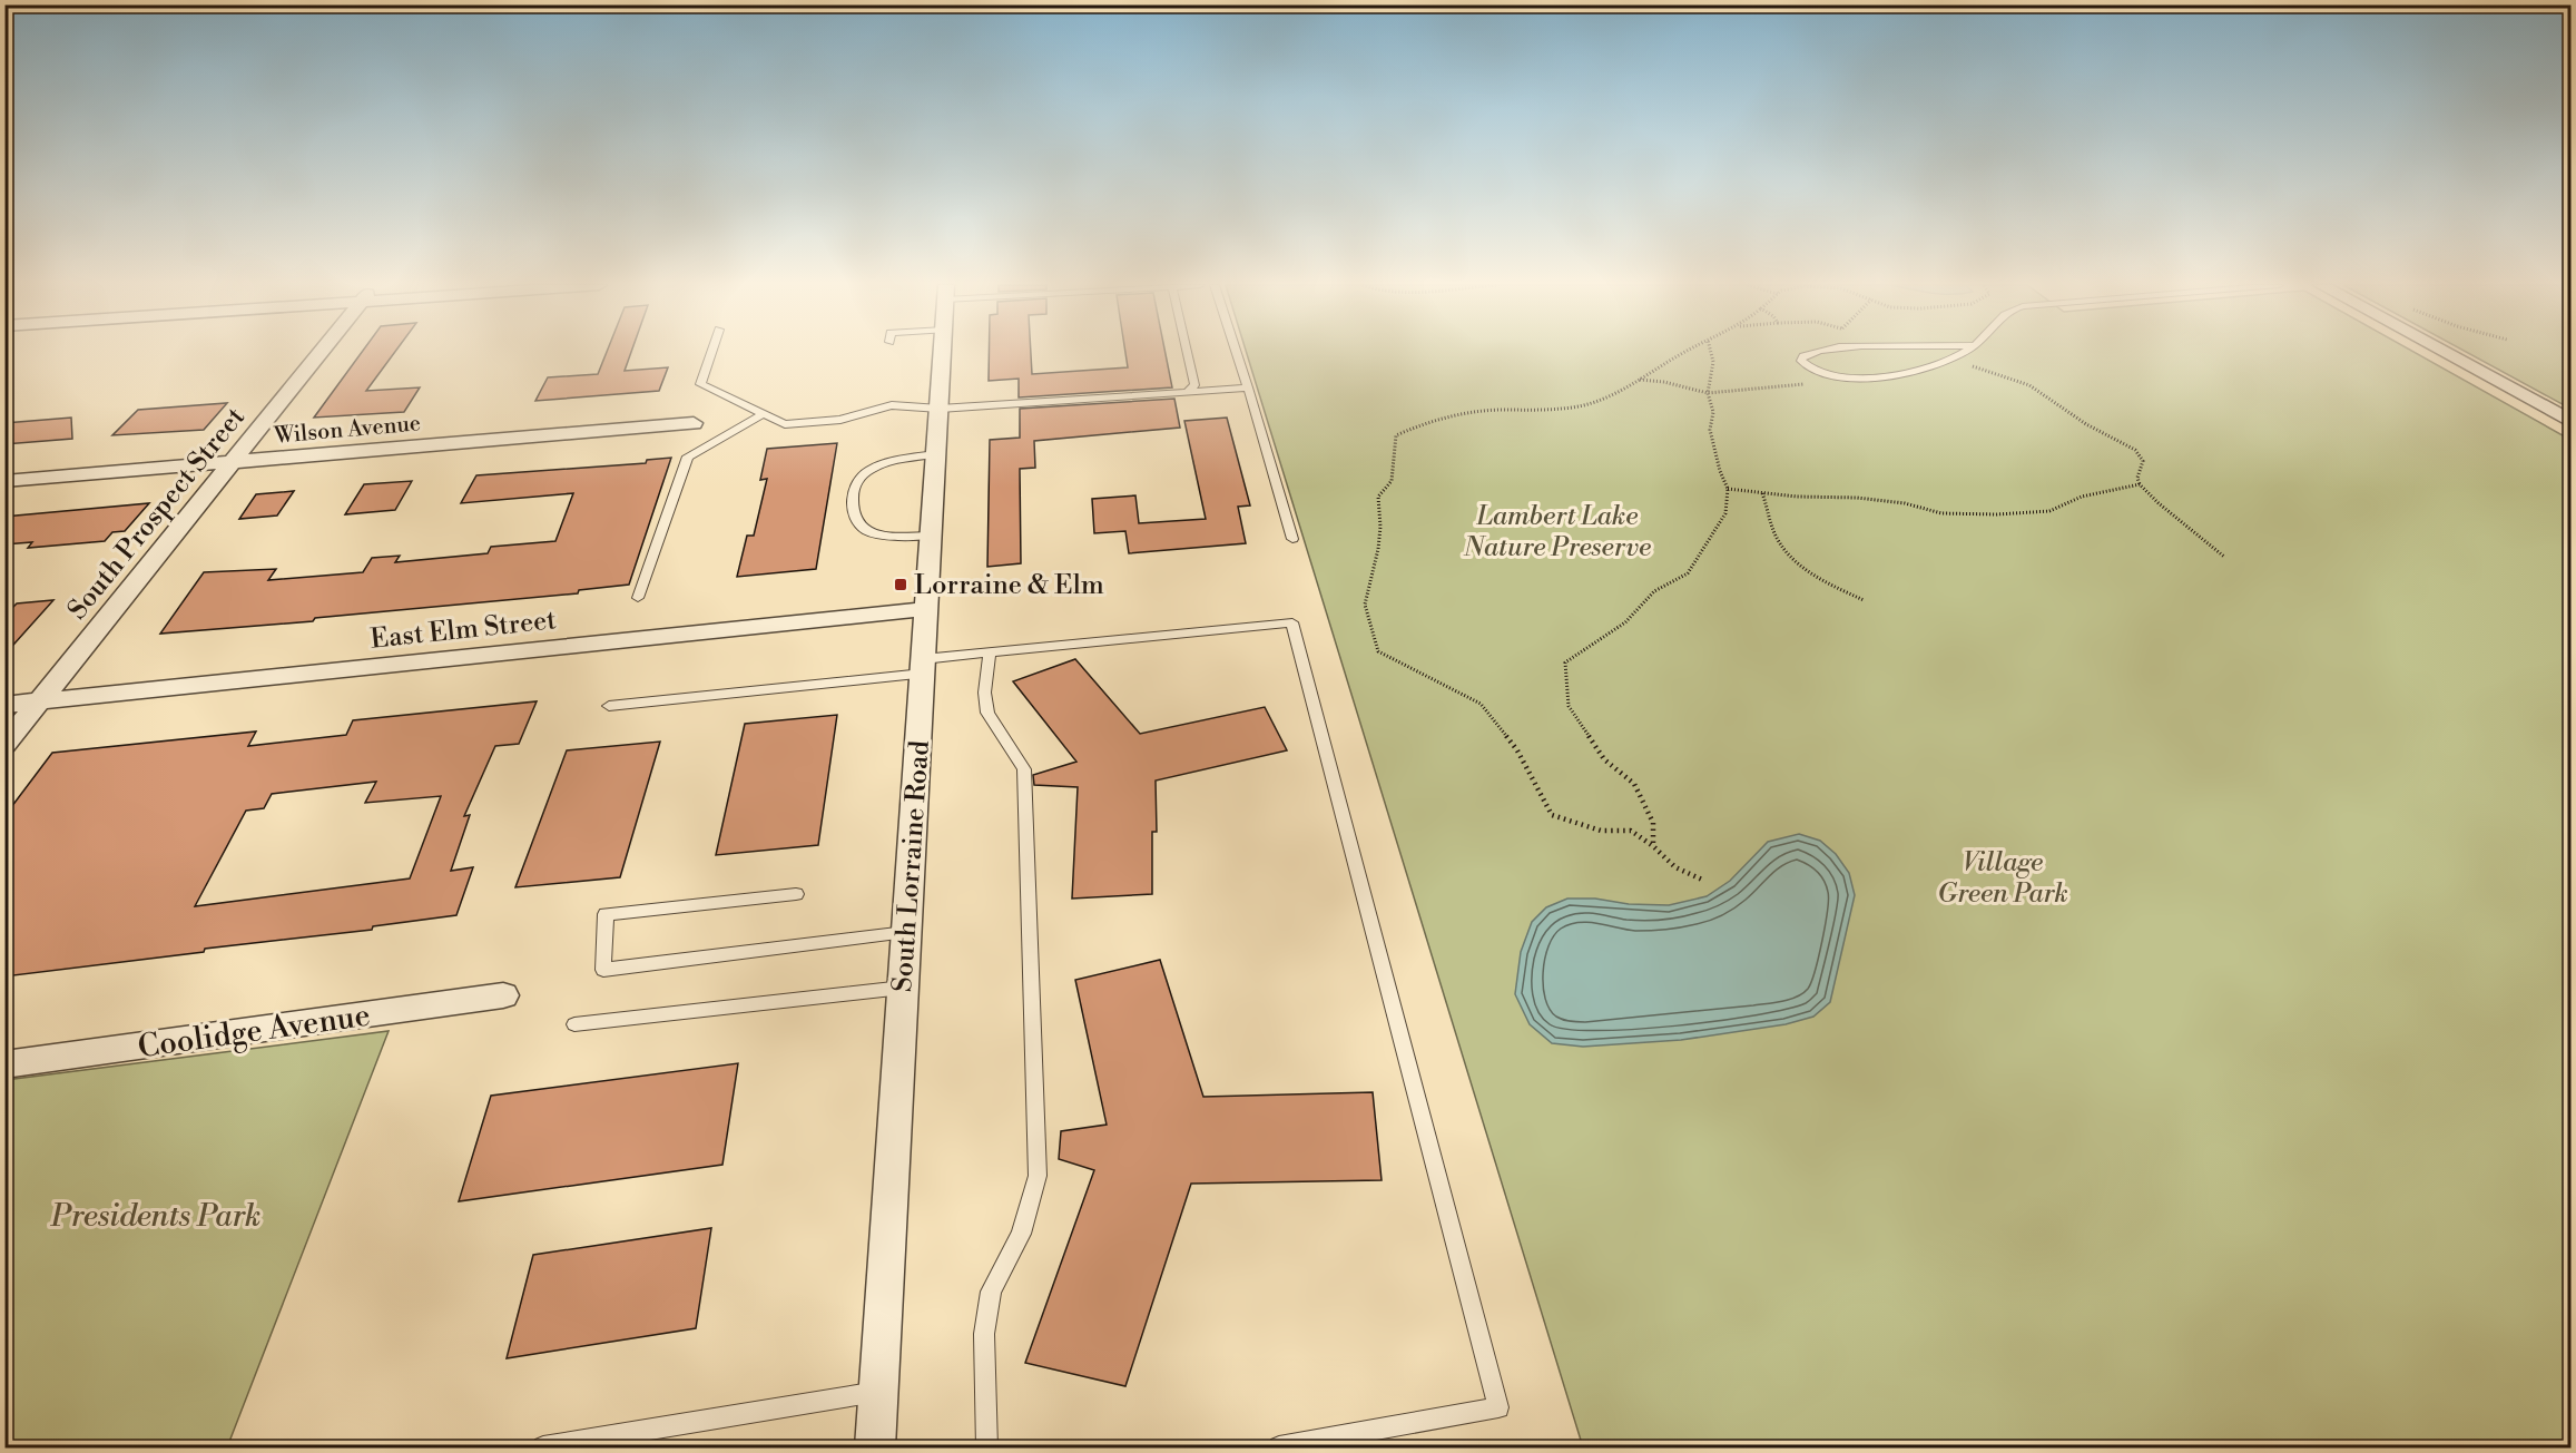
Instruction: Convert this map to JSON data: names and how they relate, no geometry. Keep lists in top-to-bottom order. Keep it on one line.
{"streets":{"street":["Wilson Avenue","South Prospect Street","East Elm Street","South Lorraine Road","Coolidge Avenue"]},"crossings":[["Wilson Avenue","South Prospect Street"],["South Prospect Street","East Elm Street"],["East Elm Street","South Lorraine Road"]],"parks":["Lambert Lake Nature Preserve","Village Green Park","Presidents Park"],"places":{"transit":["Lorraine & Elm"]}}
